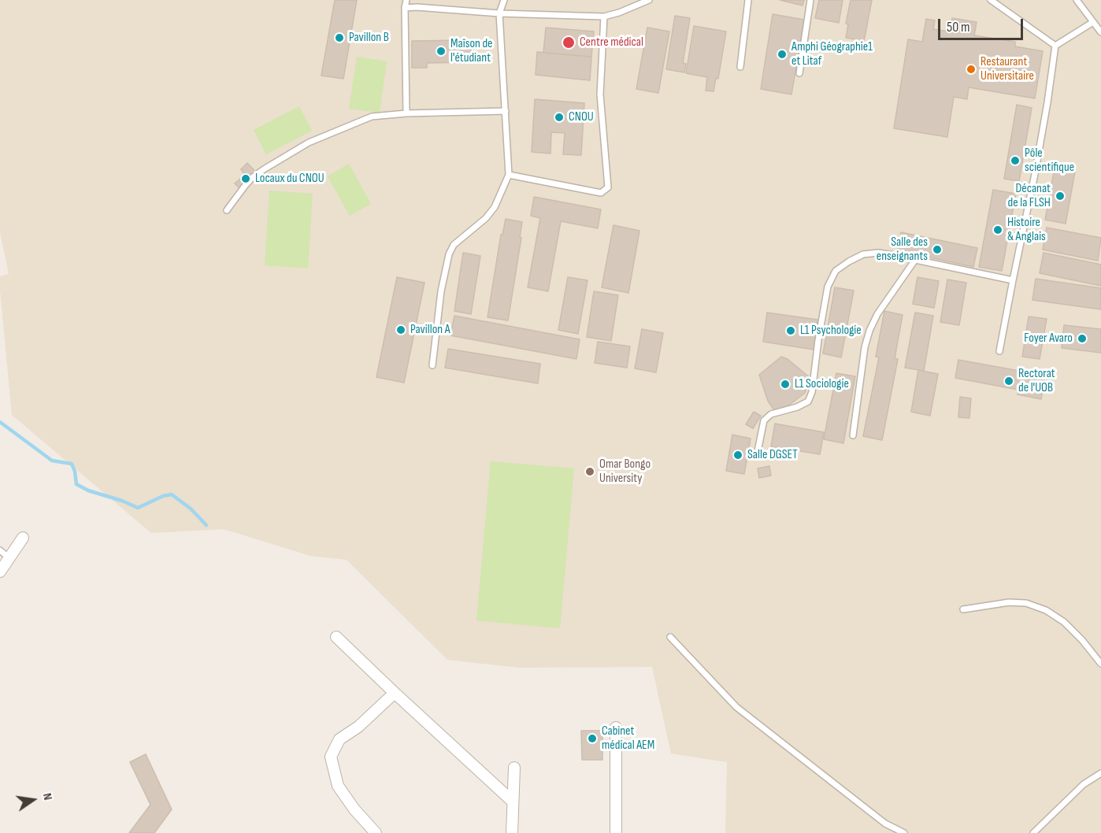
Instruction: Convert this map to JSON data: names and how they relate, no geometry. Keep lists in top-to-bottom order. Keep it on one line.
{"places":["Pavillon B","Centre médical","Maîson de l'étudiant","Amphi Géographie1 et Litaf","Restaurant Universitaire","CNOU","Pôle scientifique","Locaux du CNOU","Décanat de la FLSH","Histoire & Anglais","Salle des enseignants","Pavillon A","L1 Psychologie","Foyer Avaro","Rectorat de l'UOB","L1 Sociologie","Salle DGSET","Omar Bongo University","Cabinet médical AEM"],"scale_bar":"50 m","north":"right"}
